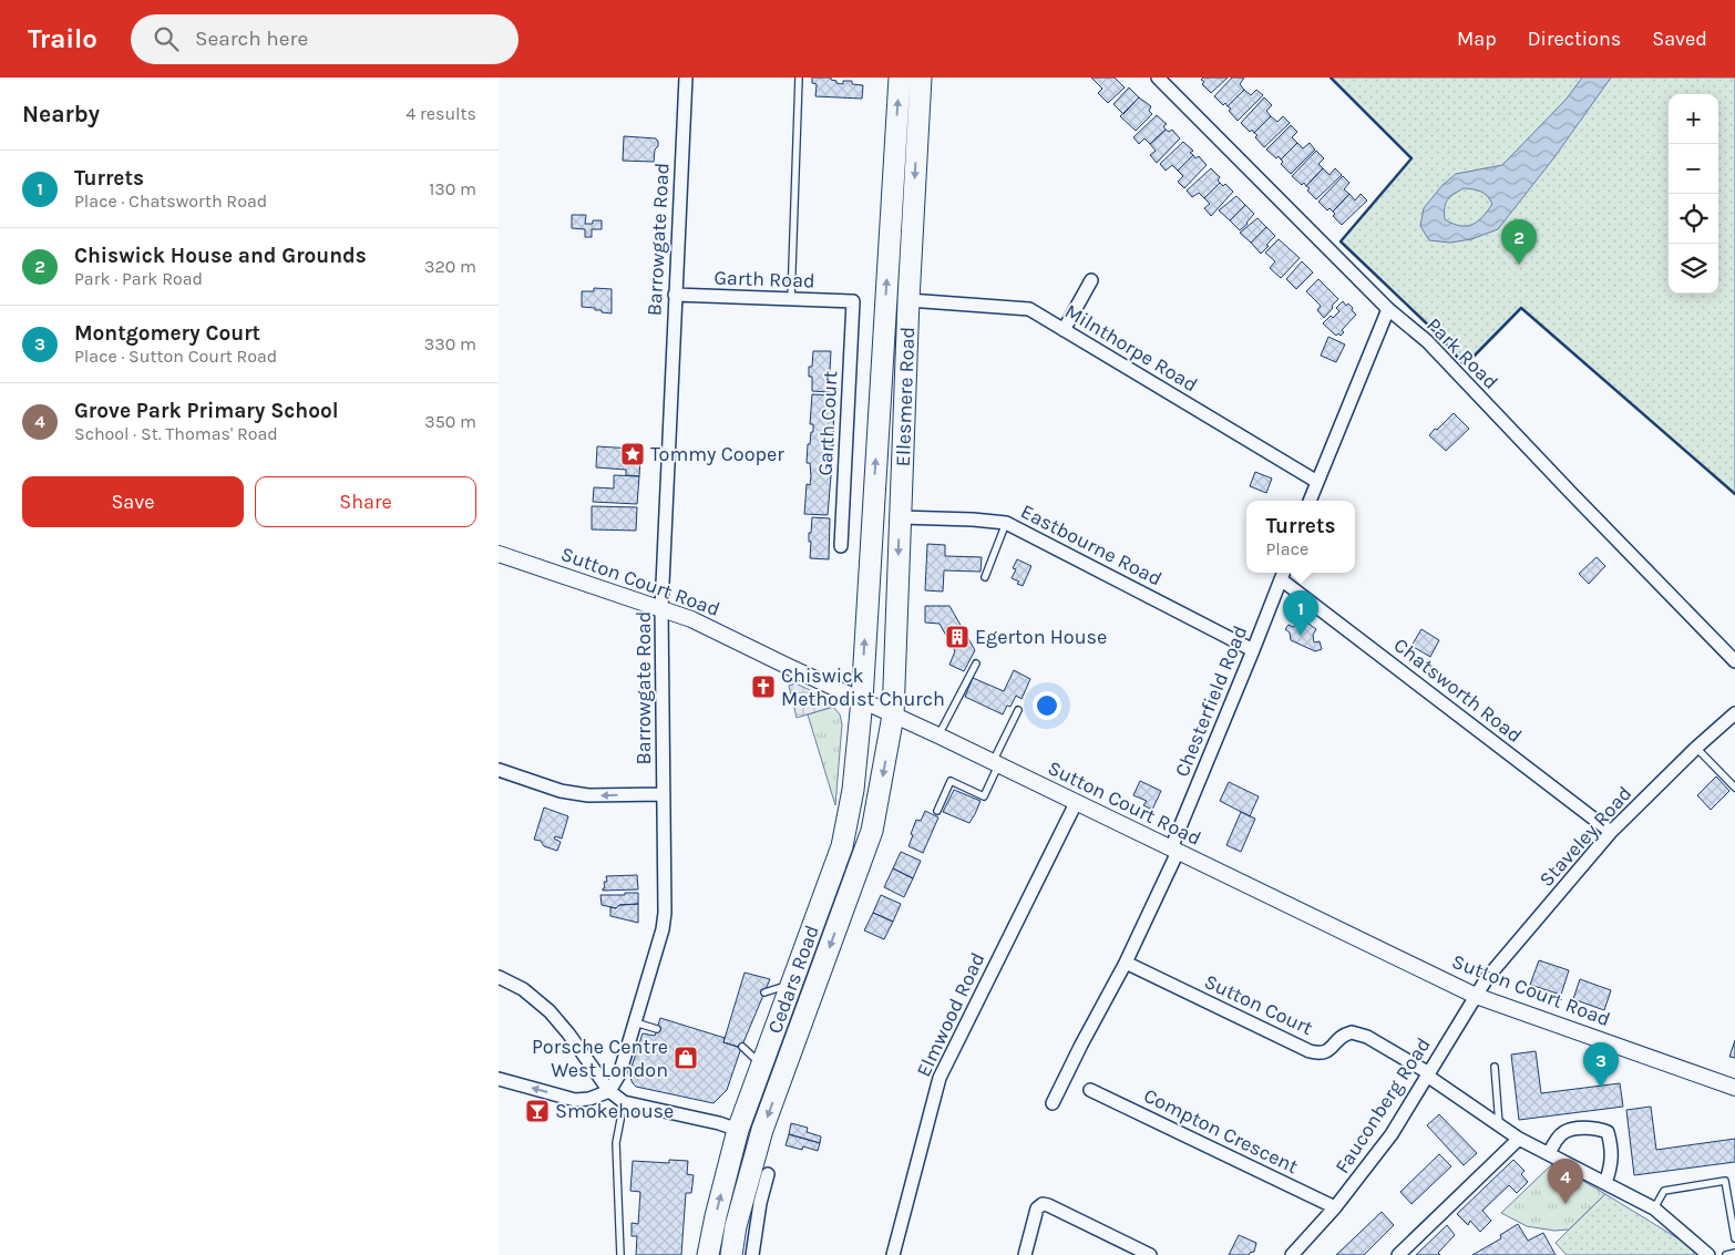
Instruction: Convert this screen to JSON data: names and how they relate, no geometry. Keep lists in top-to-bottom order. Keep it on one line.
{"streets":{"highway":["Ellesmere Road","Cedars Road"],"street":["Barrowgate Road","Garth Road","Milnthorpe Road","Park Road","Garth Court","Eastbourne Road","Sutton Court Road","Chatsworth Road","Chesterfield Road","Staveley Road","Sutton Court","Elmwood Road","Fauconberg Road","Compton Crescent"]},"crossings":[["Barrowgate Road","Garth Road"],["Barrowgate Road","Sutton Court Road"],["Garth Road","Garth Court"],["Milnthorpe Road","Ellesmere Road"],["Ellesmere Road","Eastbourne Road"],["Ellesmere Road","Sutton Court Road"],["Ellesmere Road","Cedars Road"],["Eastbourne Road","Chesterfield Road"],["Sutton Court Road","Chesterfield Road"],["Sutton Court Road","Staveley Road"],["Sutton Court Road","Cedars Road"],["Sutton Court Road","Elmwood Road"],["Sutton Court Road","Fauconberg Road"],["Chatsworth Road","Chesterfield Road"],["Chatsworth Road","Staveley Road"],["Chesterfield Road","Sutton Court"],["Staveley Road","Fauconberg Road"],["Sutton Court","Fauconberg Road"],["Fauconberg Road","Compton Crescent"]],"places":{"place":["Tommy Cooper"],"building":["Egerton House"],"church":["Chiswick Methodist Church"],"shop":["Porsche Centre West London"],"bar":["Smokehouse"]},"page":{"header":"Trailo","search":"Search here","nav":["Map","Directions","Saved"],"heading":["Nearby","4 results"],"map_buttons":["+","−"],"list":[{"mark":"1","name":"Turrets","note":"Place · Chatsworth Road","value":"130 m"},{"mark":"2","name":"Chiswick House and Grounds","note":"Park · Park Road","value":"320 m"},{"mark":"3","name":"Montgomery Court","note":"Place · Sutton Court Road","value":"330 m"},{"mark":"4","name":"Grove Park Primary School","note":"School · St. Thomas' Road","value":"350 m"}],"pins":["2","1","3","4"],"buttons":["Save","Share"],"popup":["Turrets","Place"]}}
